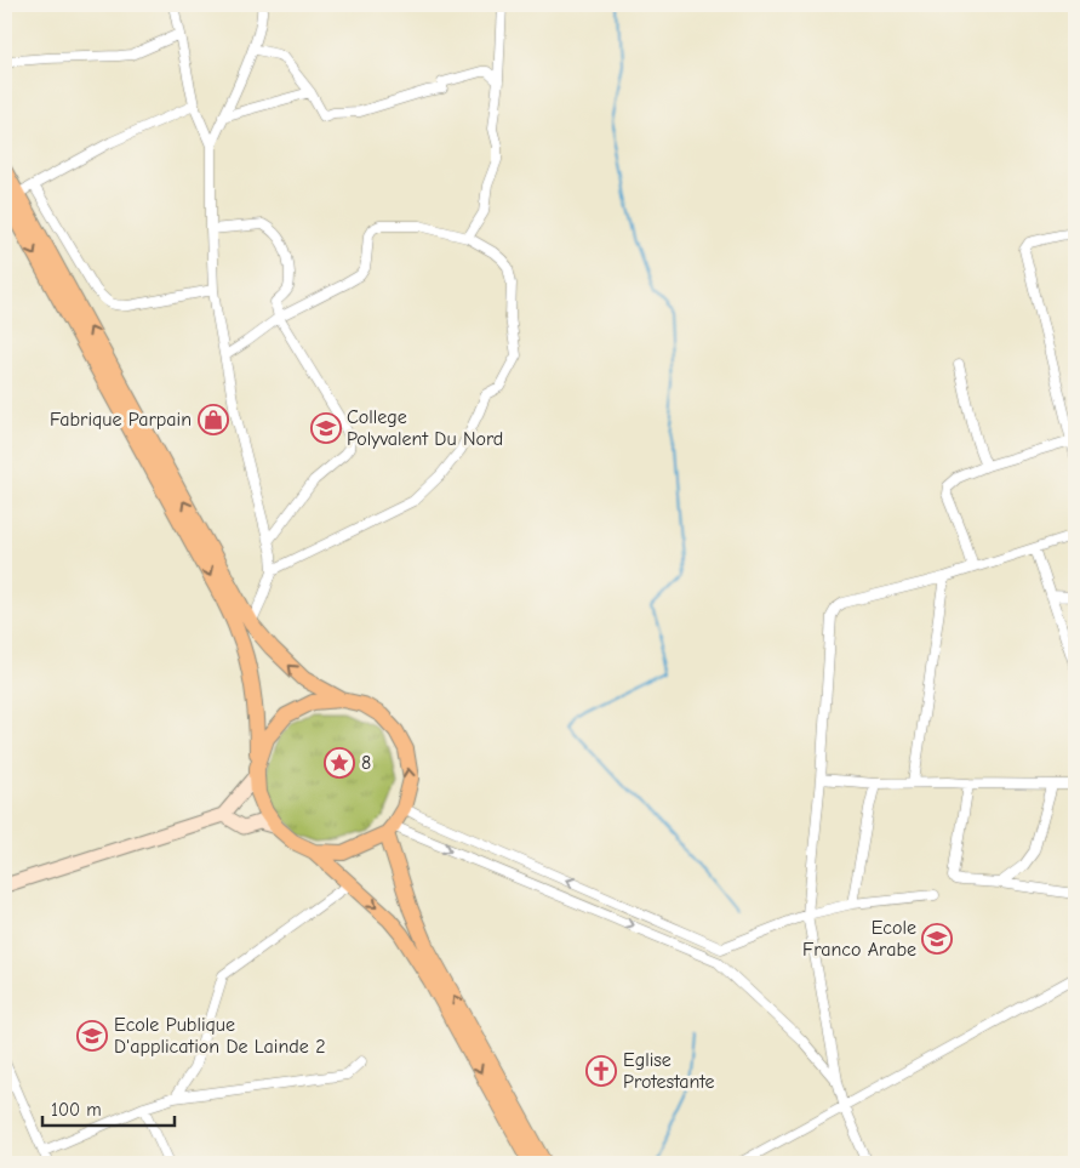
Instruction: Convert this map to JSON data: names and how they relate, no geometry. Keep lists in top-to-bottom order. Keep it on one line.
{"places":{"shop":["Fabrique Parpain"],"school or university":["College Polyvalent Du Nord","Ecole Franco Arabe","Ecole Publique D'application De Lainde 2"],"place":["8"],"church":["Eglise Protestante"]},"scale_bar":"100 m"}
